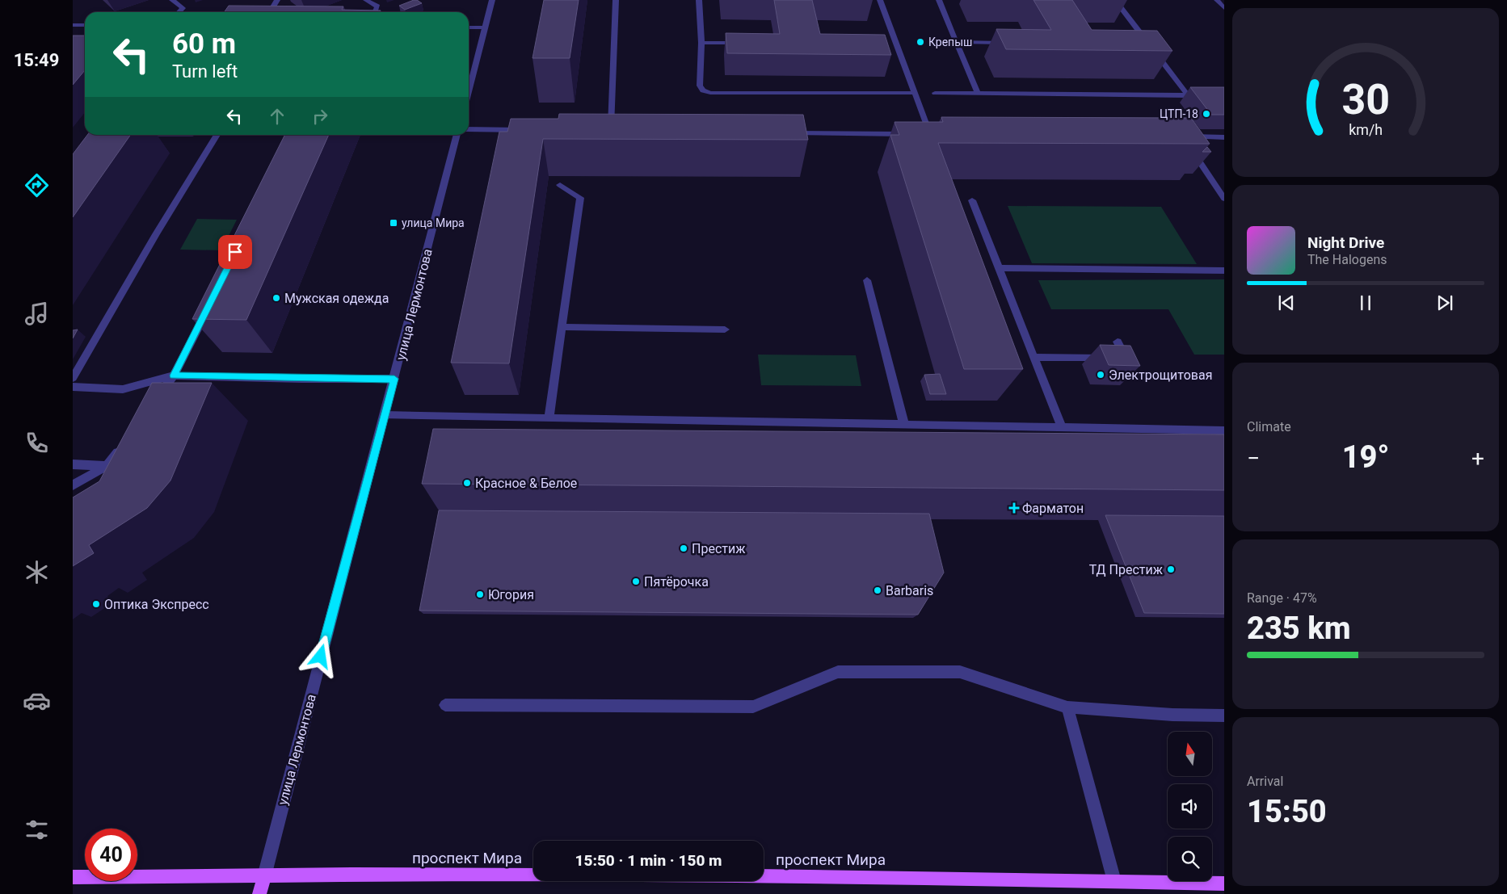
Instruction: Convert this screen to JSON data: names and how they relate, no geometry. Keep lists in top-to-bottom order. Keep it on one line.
{"streets":{"main road":["проспект Мира"],"street":["улица Лермонтова"]},"crossings":[["улица Лермонтова","проспект Мира"]],"places":{"other":["Крепыш","ЦТП-18","Мужская одежда","Электрощитовая","Красное & Белое","Престиж","ТД Престиж","Пятёрочка","Barbaris","Югория","Оптика Экспресс"],"transit":["улица Мира"],"health":["Фарматон"]},"north":"top","page":{"tabs":"15:49","turn":["60 m","Turn left"],"song":["Night Drive","The Halogens"],"tile":["Climate",["Range · 47%","235 km"],["Arrival","15:50"]],"heat":["−","19°","+"],"limit":"40","trip":"15:50 · 1 min · 150 m","gauge":["30","km/h"]}}
